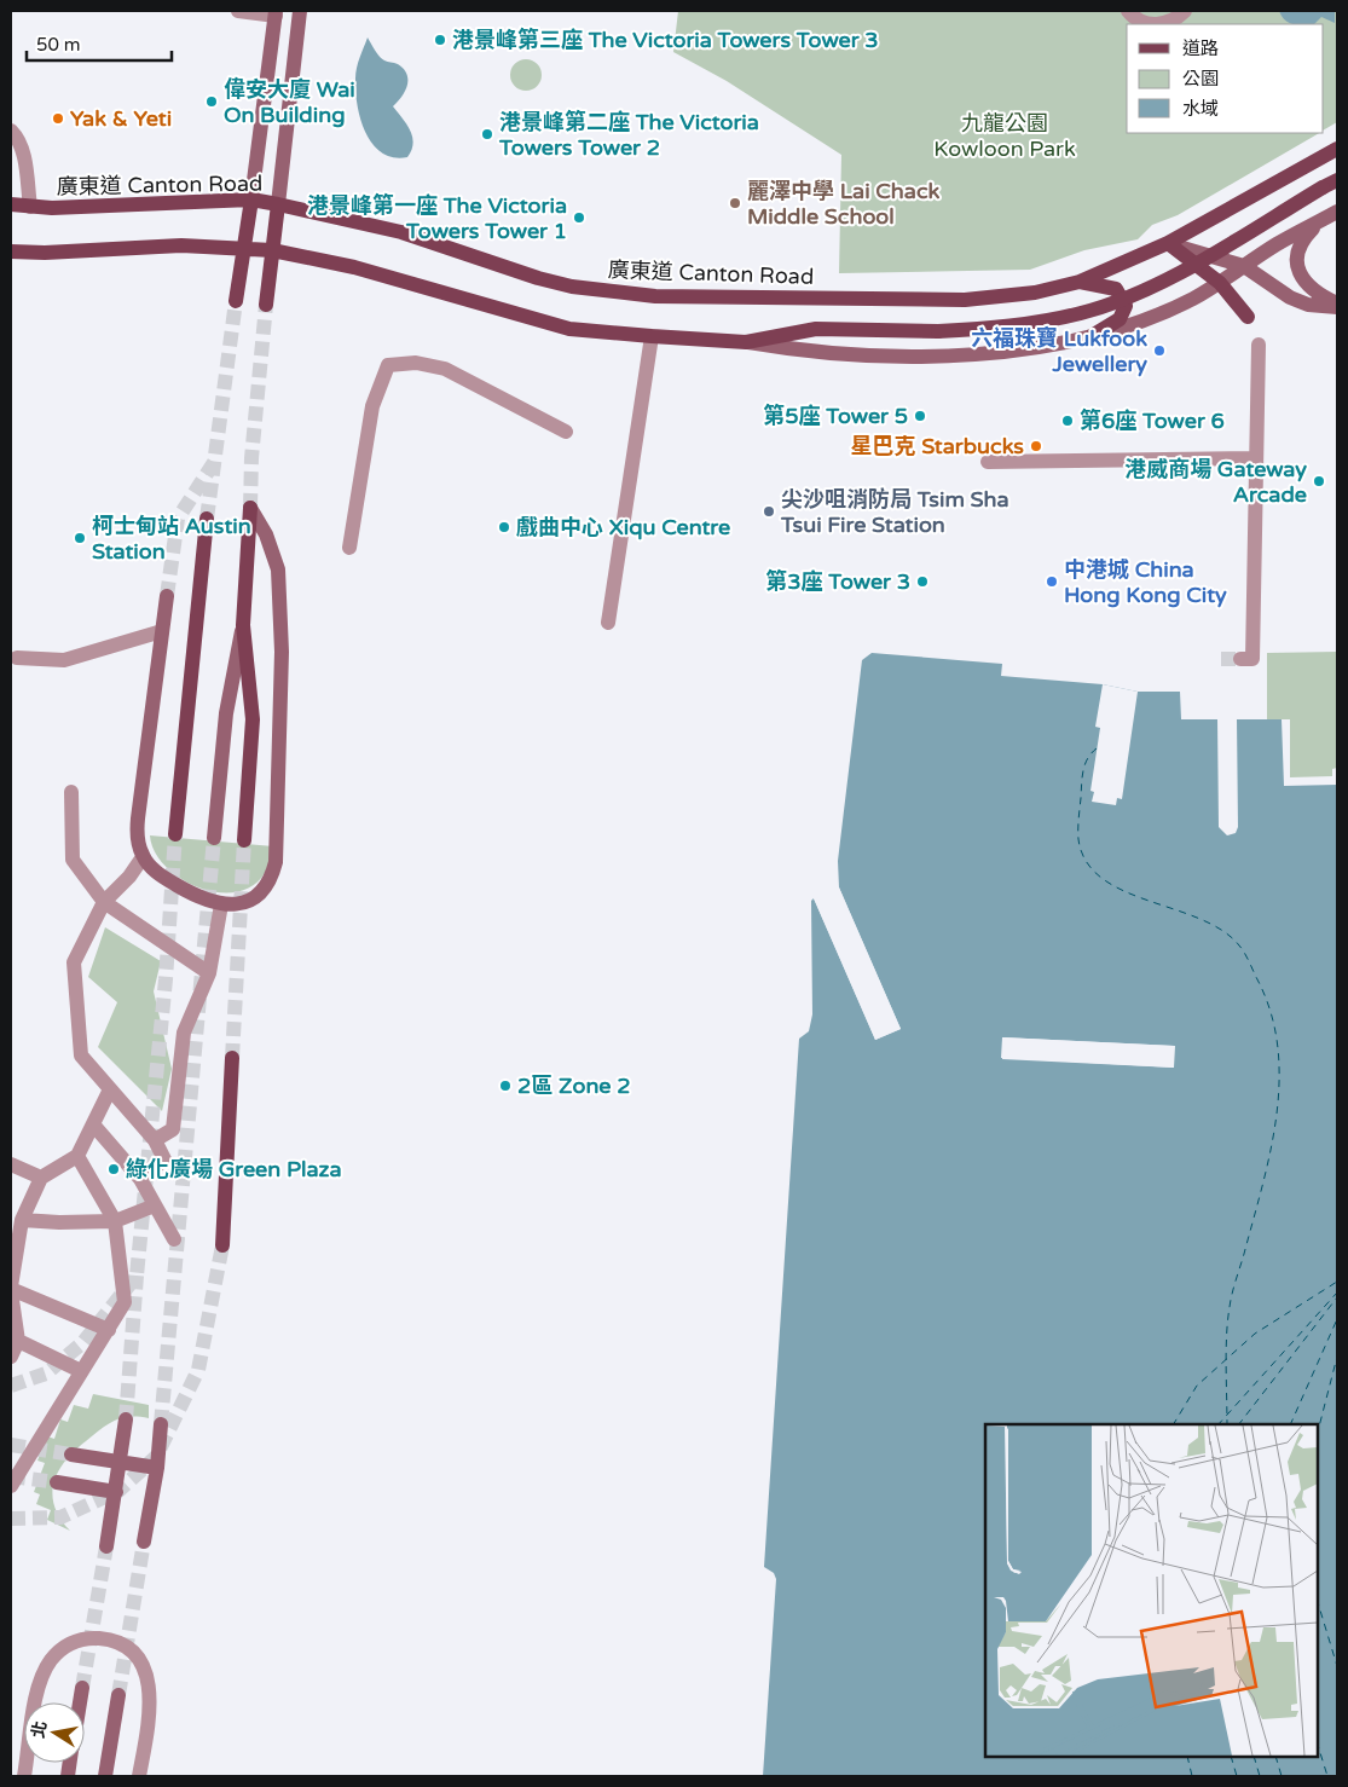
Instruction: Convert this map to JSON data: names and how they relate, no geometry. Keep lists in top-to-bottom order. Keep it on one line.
{"streets":{"main road":["廣東道 Canton Road"]},"parks":["九龍公園 Kowloon Park"],"places":["港景峰第三座 The Victoria Towers Tower 3","偉安大廈 Wai On Building","Yak & Yeti","港景峰第二座 The Victoria Towers Tower 2","麗澤中學 Lai Chack Middle School","港景峰第一座 The Victoria Towers Tower 1","六福珠寶 Lukfook Jewellery","第5座 Tower 5","第6座 Tower 6","星巴克 Starbucks","港威商場 Gateway Arcade","尖沙咀消防局 Tsim Sha Tsui Fire Station","戲曲中心 Xiqu Centre","柯士甸站 Austin Station","第3座 Tower 3","中港城 China Hong Kong City","2區 Zone 2","綠化廣場 Green Plaza"],"legend":["道路","公園","水域"],"scale_bar":"50 m","north":"left"}
